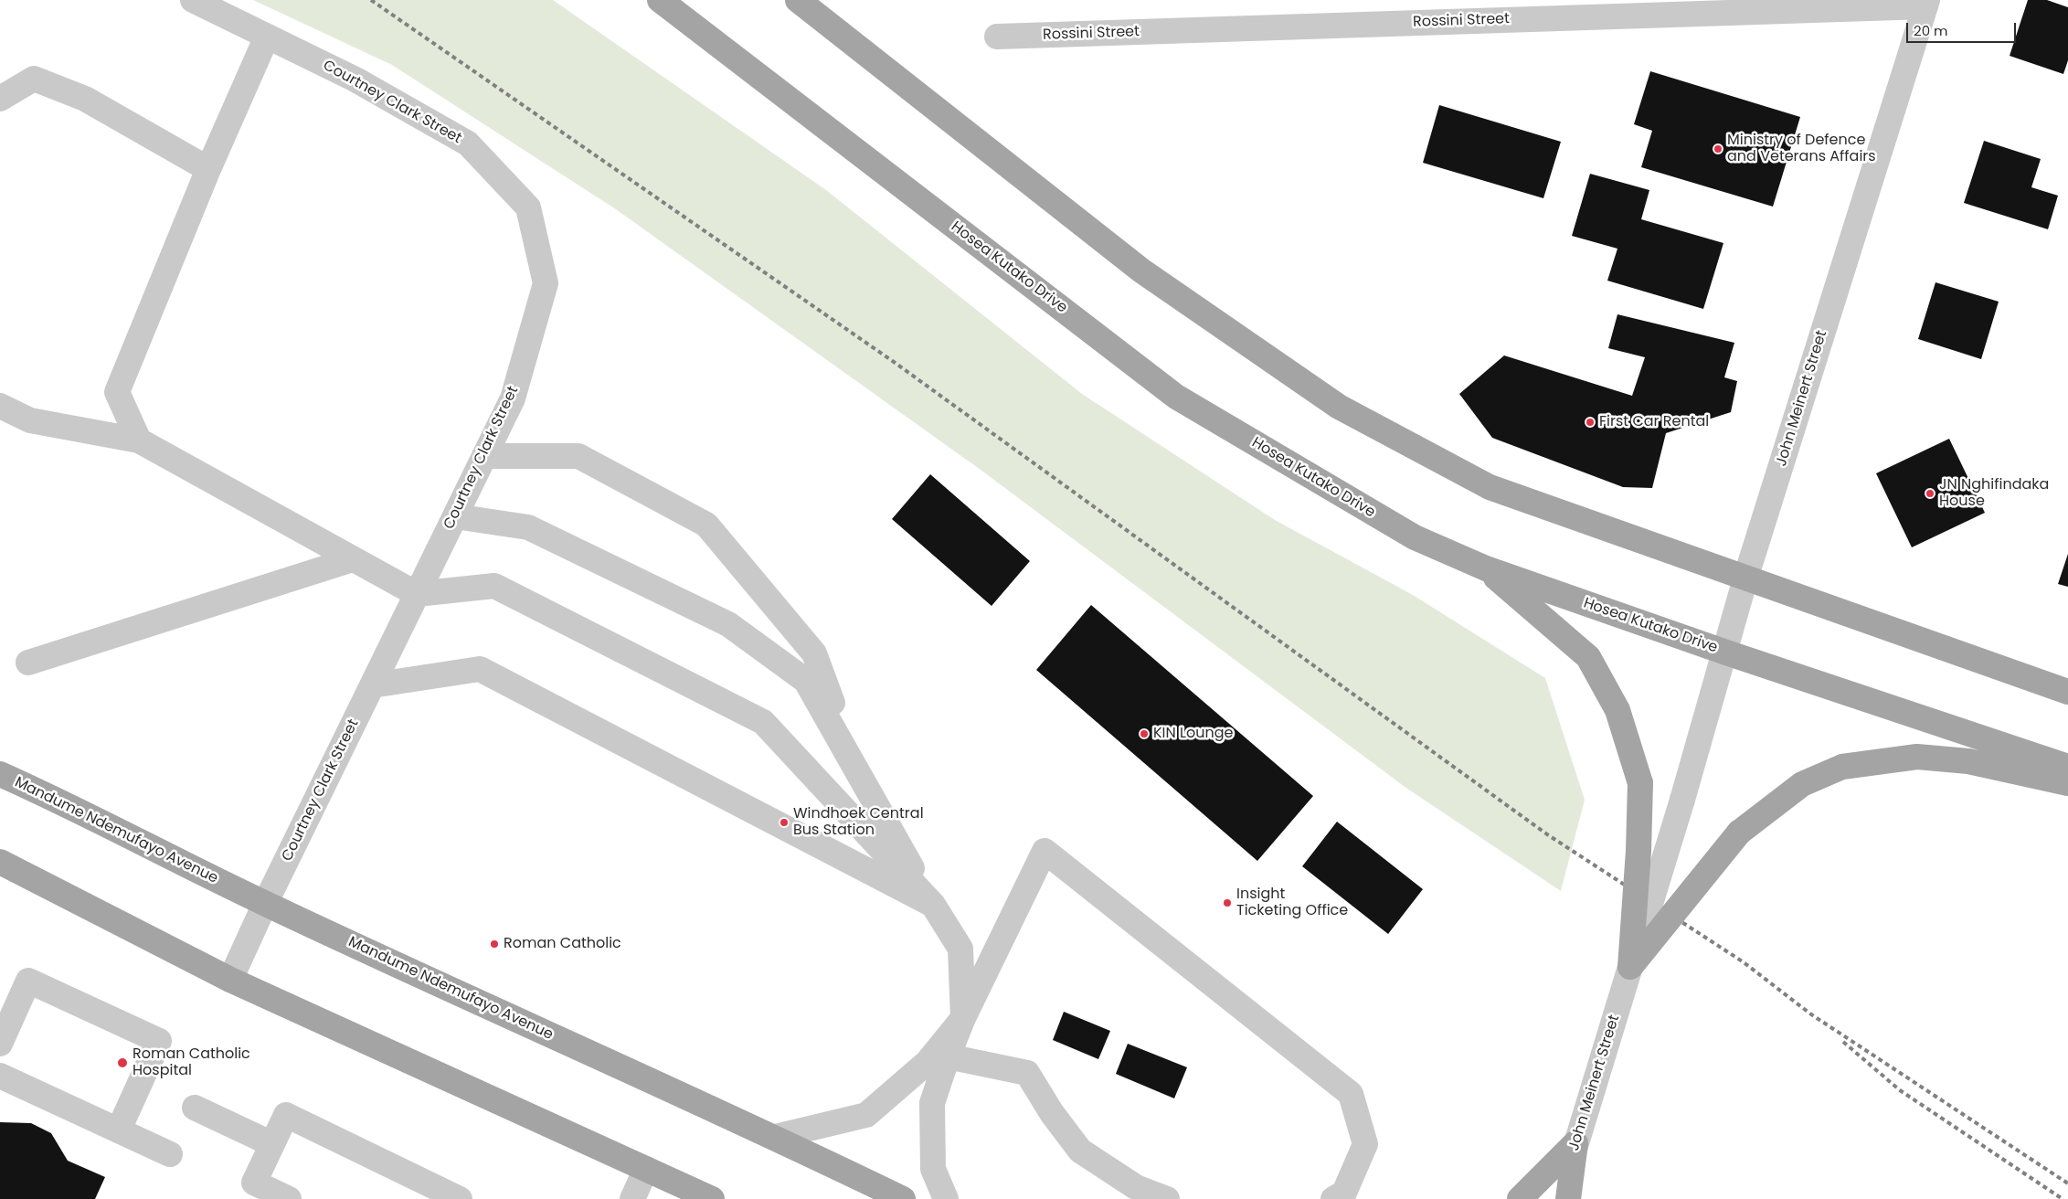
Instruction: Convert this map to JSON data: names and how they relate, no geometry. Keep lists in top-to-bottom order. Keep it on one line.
{"streets":{"main road":["Hosea Kutako Drive","Mandume Ndemufayo Avenue"],"street":["Rossini Street","Courtney Clark Street","John Meinert Street"]},"crossings":[["Rossini Street","John Meinert Street"],["Courtney Clark Street","Mandume Ndemufayo Avenue"],["Hosea Kutako Drive","John Meinert Street"]],"places":["Ministry of Defence and Veterans Affairs","First Car Rental","JN Nghifindaka House","KIN Lounge","Windhoek Central Bus Station","Insight Ticketing Office","Roman Catholic","Roman Catholic Hospital"],"scale_bar":"20 m"}
